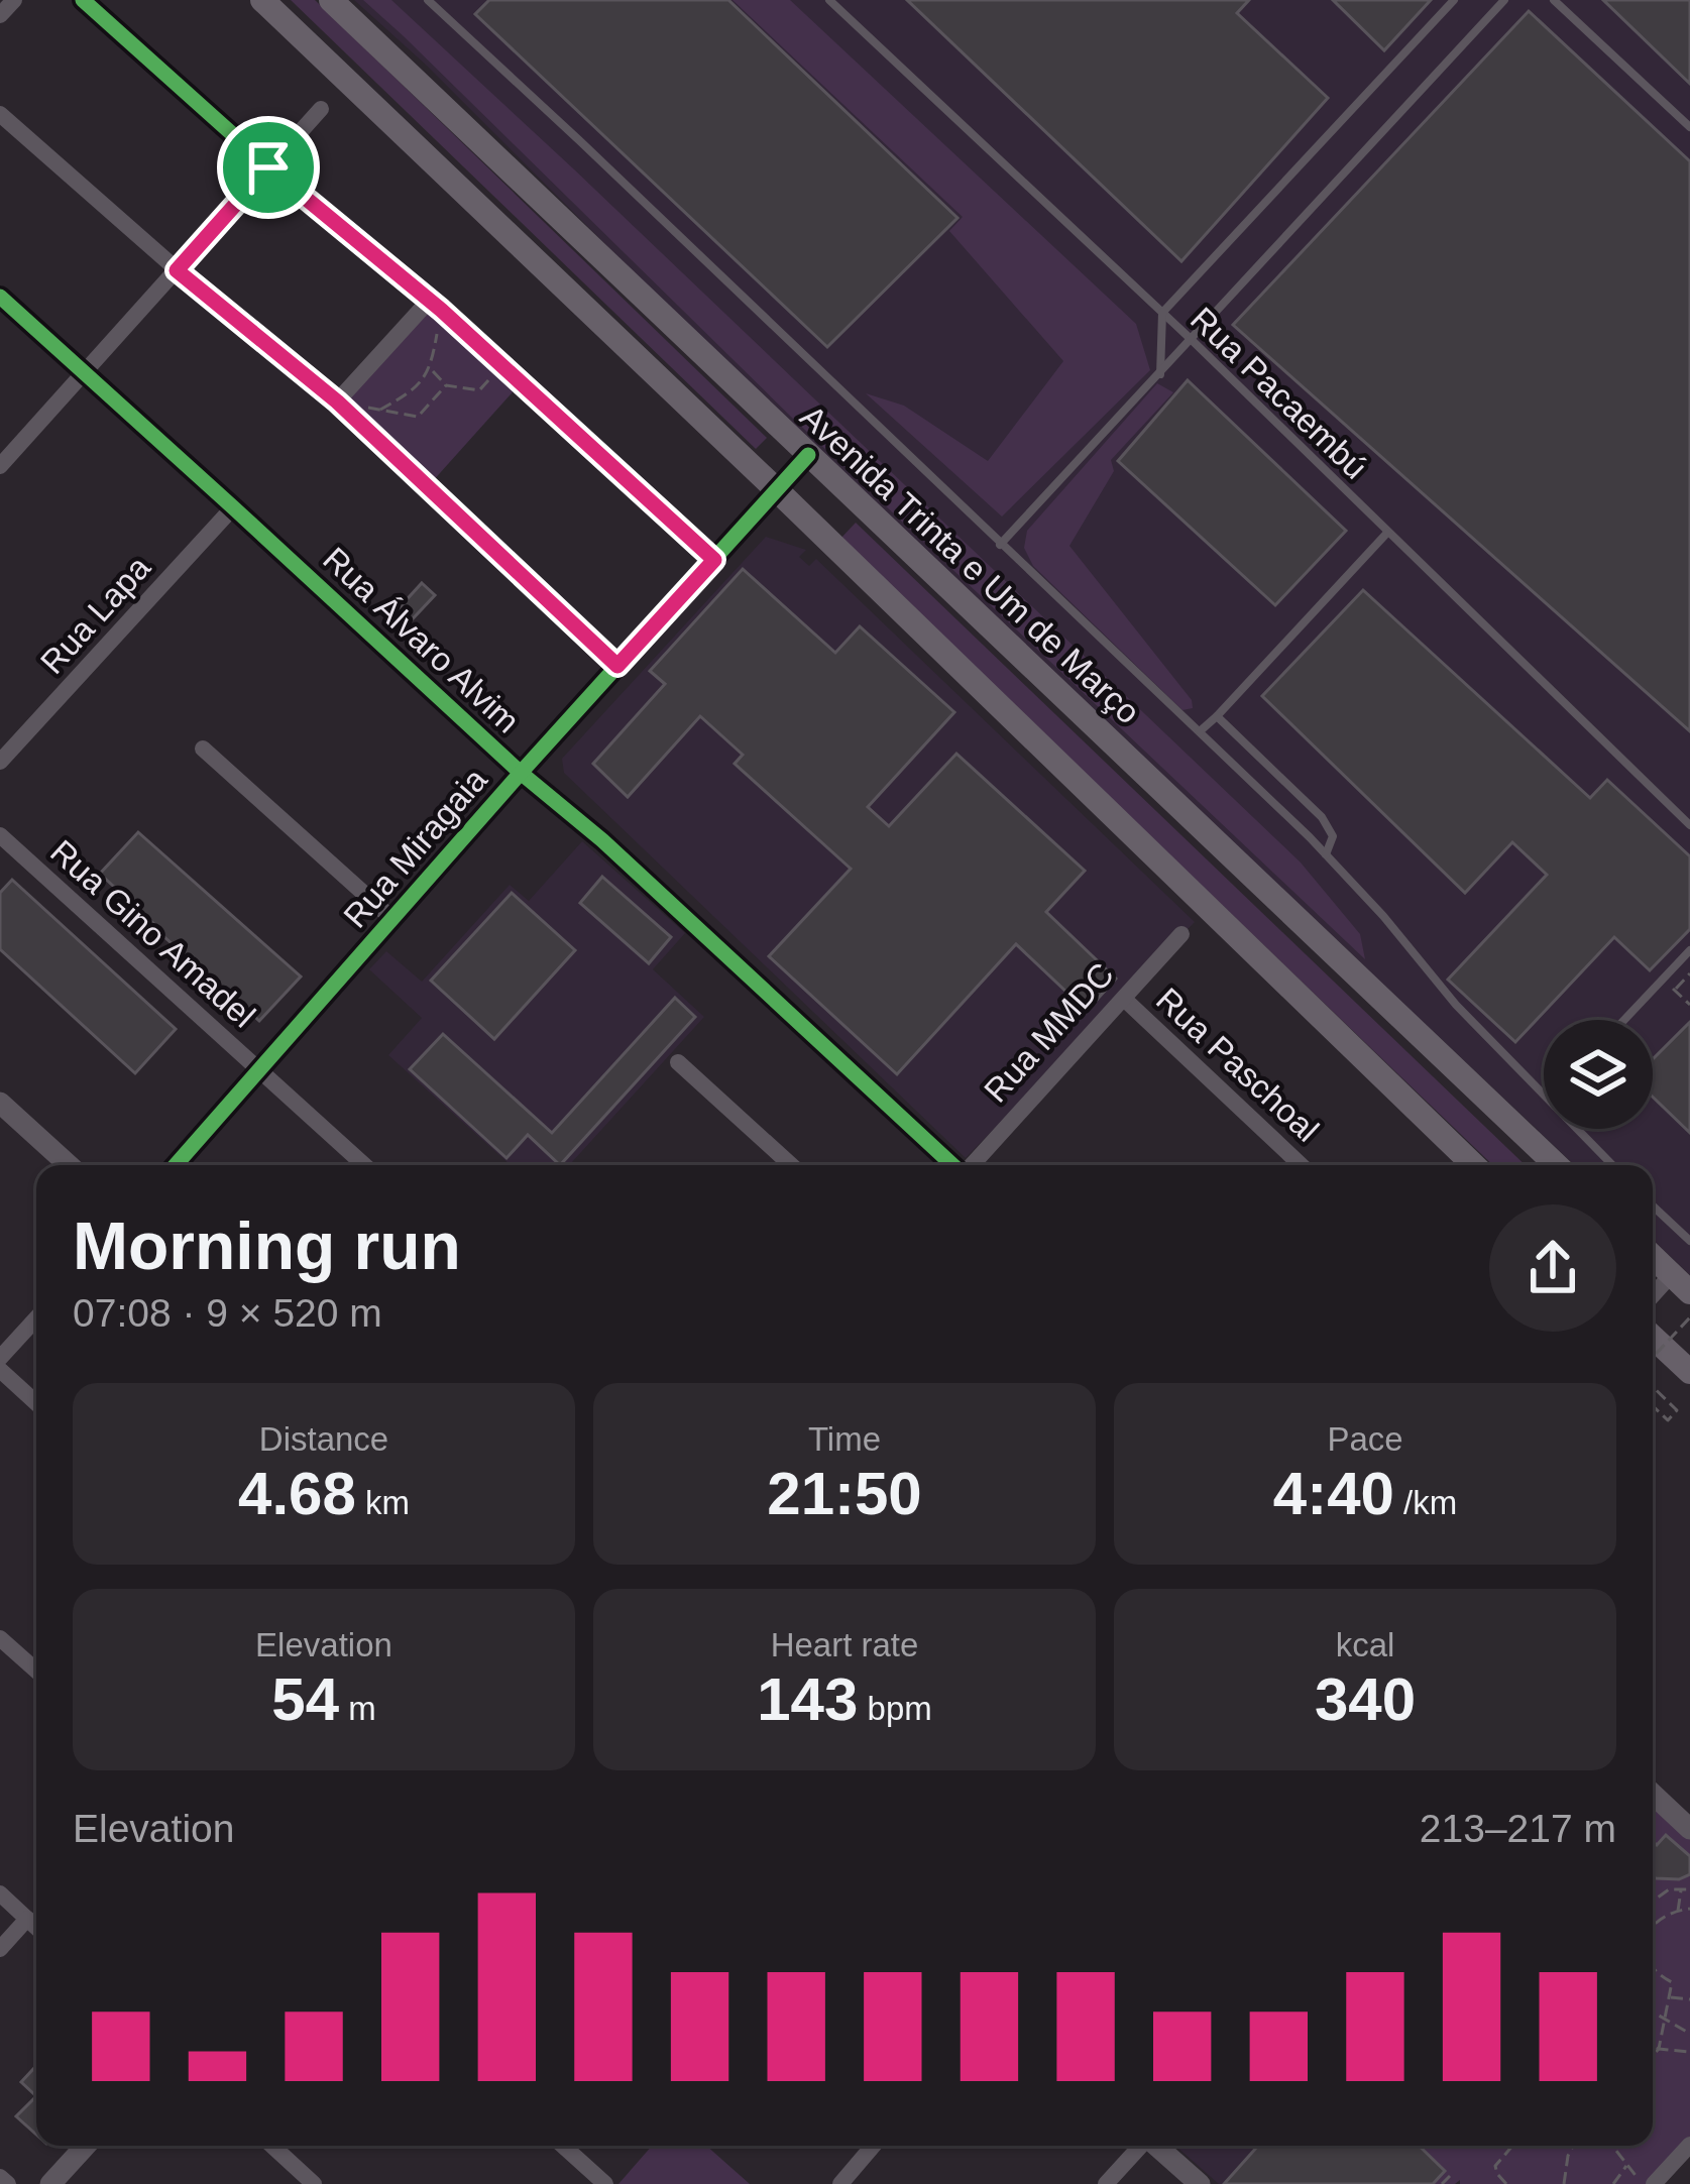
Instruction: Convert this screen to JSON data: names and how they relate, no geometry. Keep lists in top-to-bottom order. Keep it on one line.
{"streets":{"main road":["Avenida Trinta e Um de Março"],"street":["Rua Lapa","Rua Álvaro Alvim","Rua Miragaia","Rua Gino Amadel","Rua MMDC","Rua Paschoal"],"lane":["Rua Pacaembú"]},"crossings":[["Avenida Trinta e Um de Março","Rua Miragaia"],["Rua Lapa","Rua Álvaro Alvim"],["Rua Álvaro Alvim","Rua Miragaia"],["Rua Miragaia","Rua Gino Amadel"],["Rua MMDC","Rua Paschoal"]],"page":{"heading":["Morning run","07:08 · 9 × 520 m"],"stats":[["Distance","4.68 km"],["Time","21:50"],["Pace","4:40 /km"],["Elevation","54 m"],["Heart rate","143 bpm"],["kcal","340"]],"chart":["Elevation","213–217 m"]}}
